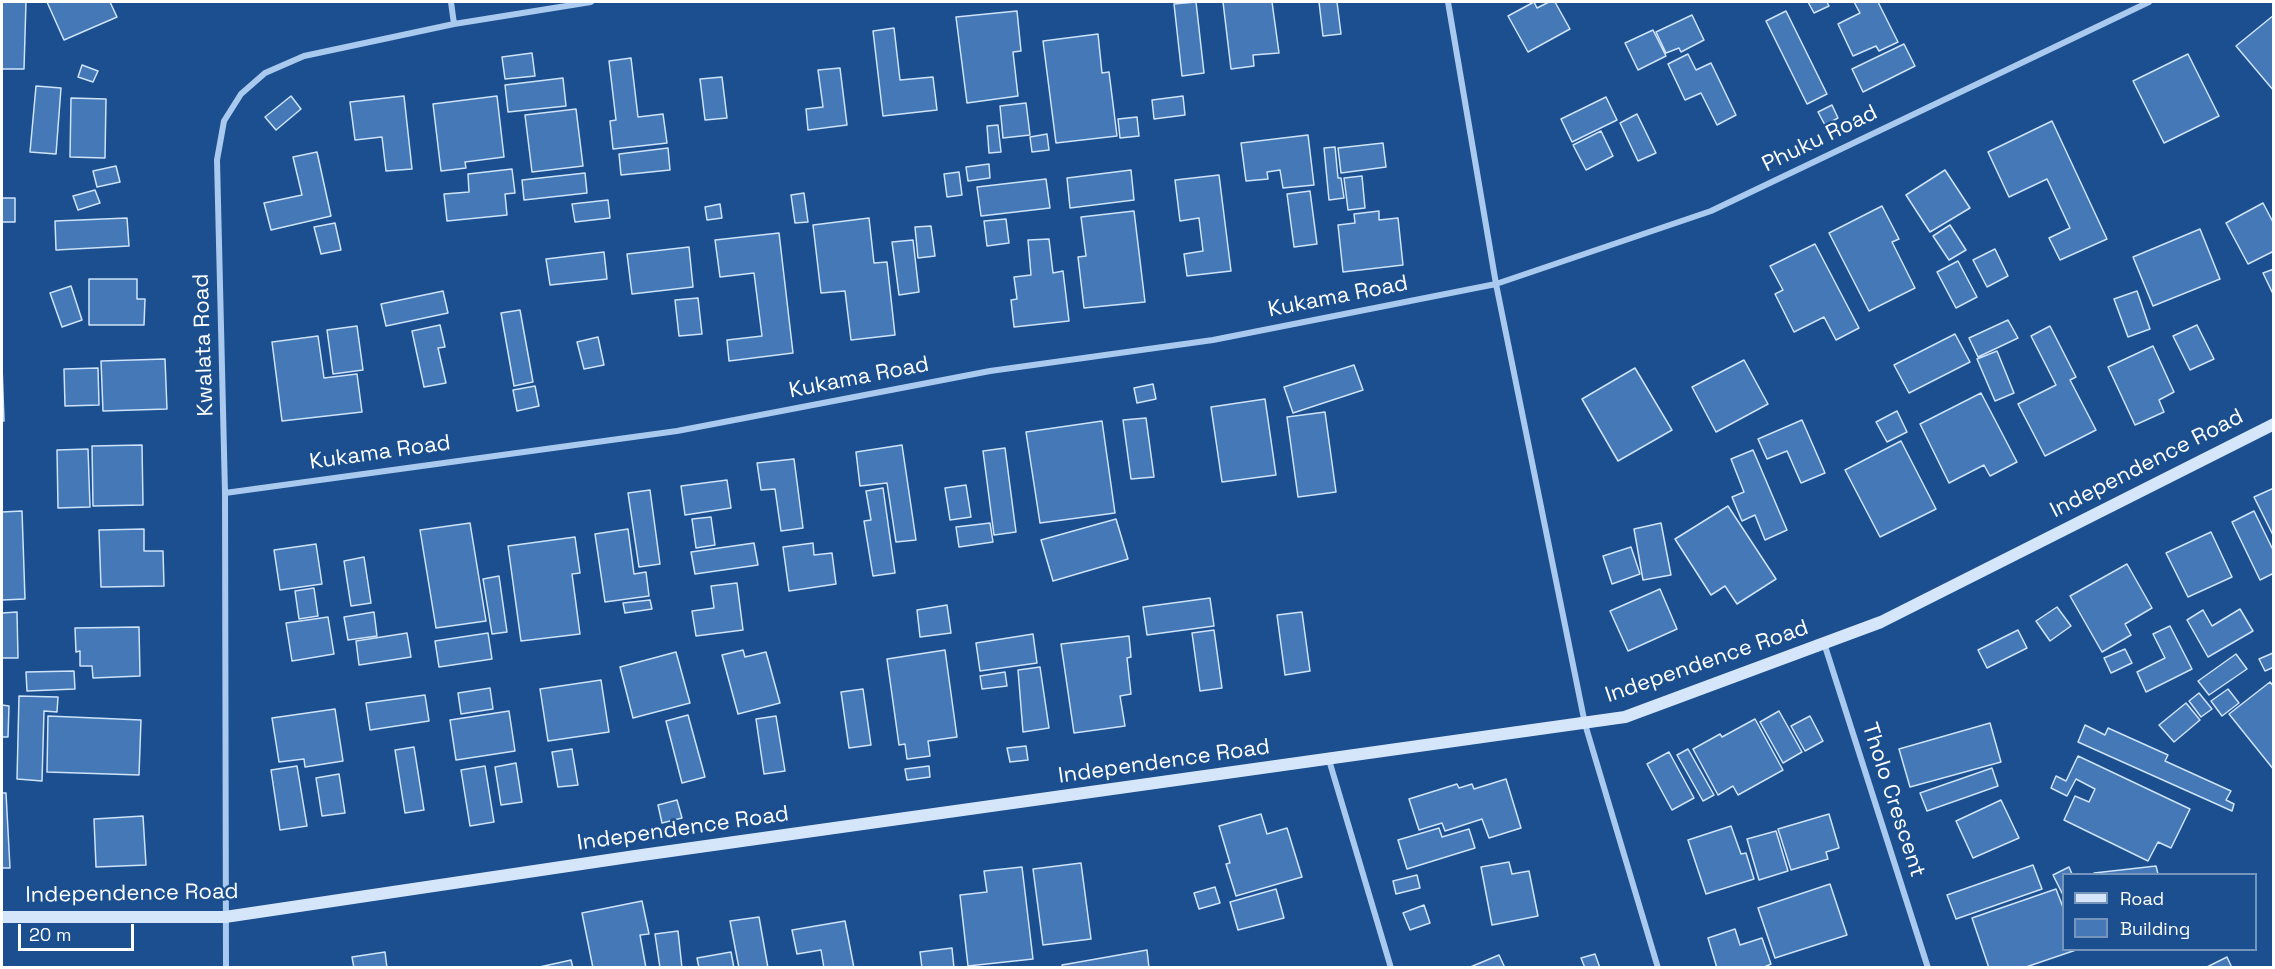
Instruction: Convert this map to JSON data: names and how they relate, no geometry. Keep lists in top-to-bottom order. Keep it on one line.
{"streets":{"street":["Phuku Road","Kukama Road","Kwalata Road","Independence Road","Tholo Crescent"]},"crossings":[["Phuku Road","Kukama Road"],["Kukama Road","Kwalata Road"],["Kwalata Road","Independence Road"],["Independence Road","Tholo Crescent"]],"legend":["Road","Building"],"scale_bar":"20 m"}
